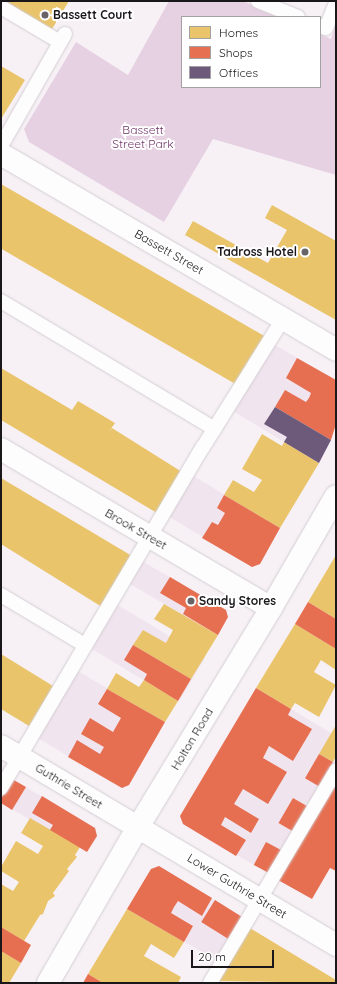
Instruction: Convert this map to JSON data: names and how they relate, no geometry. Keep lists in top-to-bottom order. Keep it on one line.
{"streets":{"street":["Bassett Street","Brook Street","Holton Road","Guthrie Street","Lower Guthrie Street"]},"crossings":[["Brook Street","Holton Road"],["Holton Road","Guthrie Street"],["Holton Road","Lower Guthrie Street"],["Guthrie Street","Lower Guthrie Street"]],"parks":["Bassett Street Park"],"places":["Bassett Court","Tadross Hotel","Sandy Stores"],"legend":["Homes","Shops","Offices"],"scale_bar":"20 m"}
